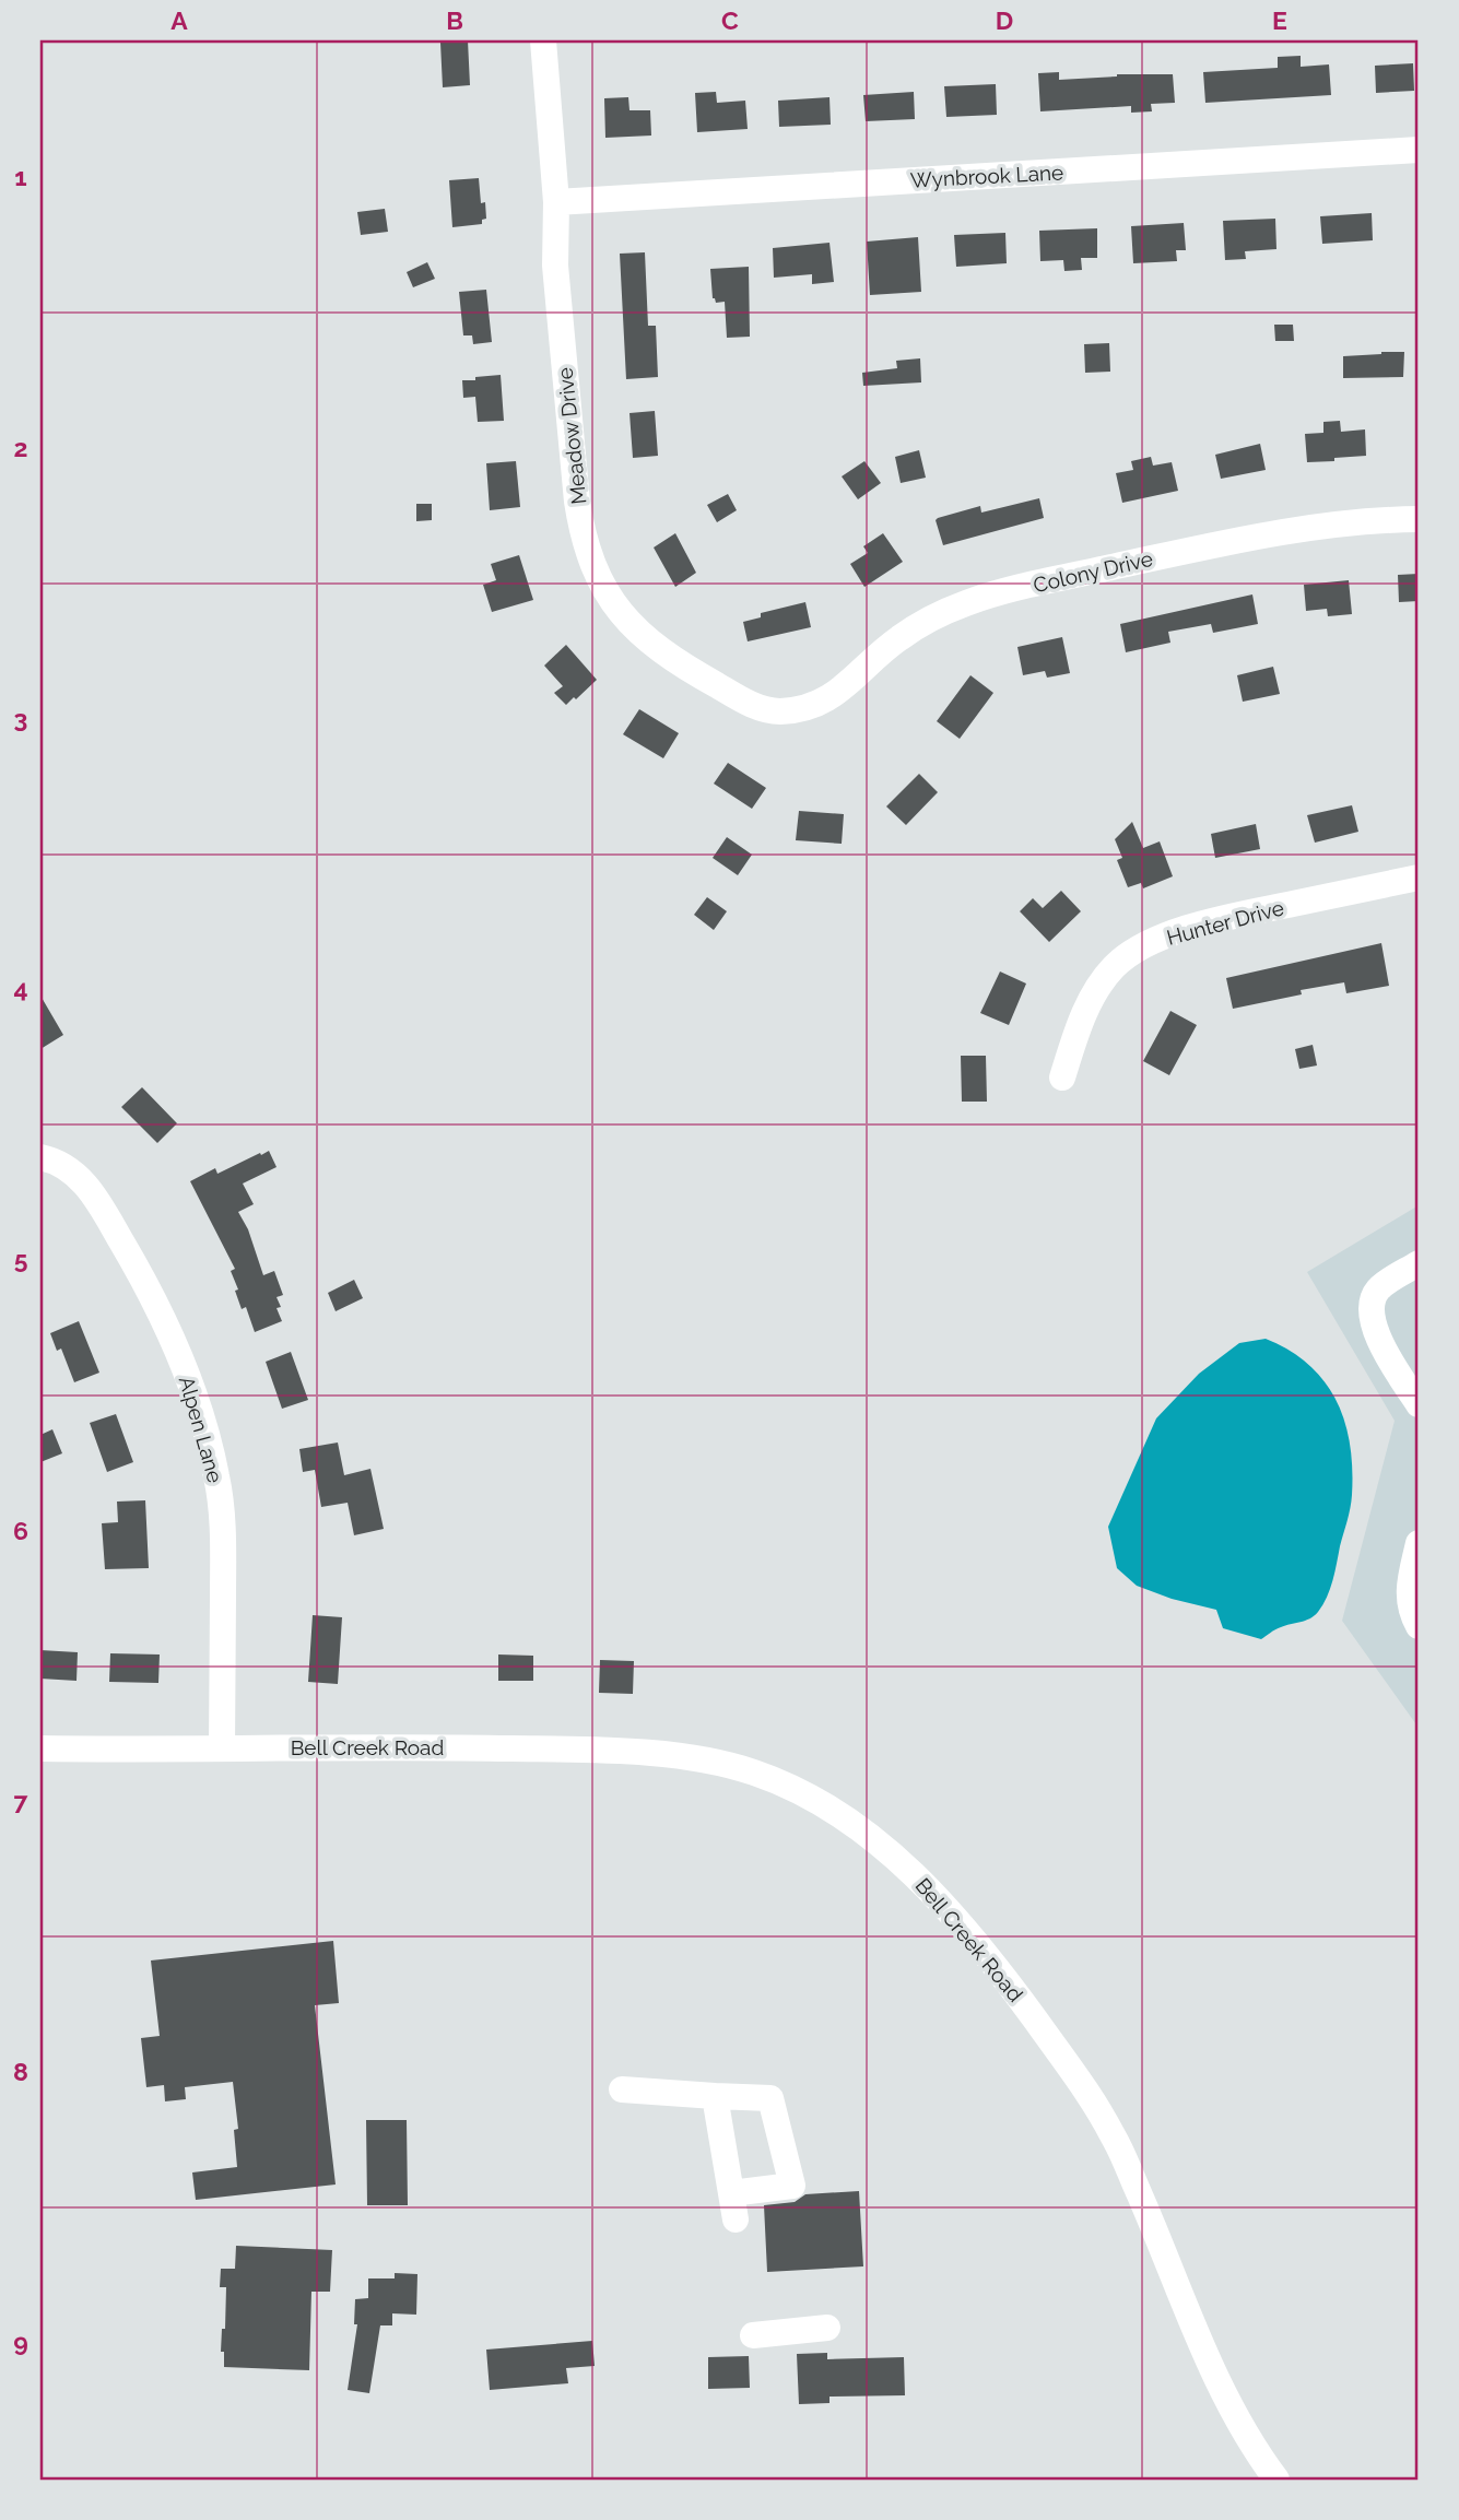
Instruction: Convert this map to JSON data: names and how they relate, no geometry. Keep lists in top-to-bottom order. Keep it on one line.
{"streets":{"street":["Wynbrook Lane","Meadow Drive","Colony Drive","Hunter Drive","Alpen Lane","Bell Creek Road"]},"crossings":[["Wynbrook Lane","Meadow Drive"],["Meadow Drive","Colony Drive"],["Alpen Lane","Bell Creek Road"]],"grid":{"columns":["A","B","C","D","E"],"rows":["1","2","3","4","5","6","7","8","9"]}}
